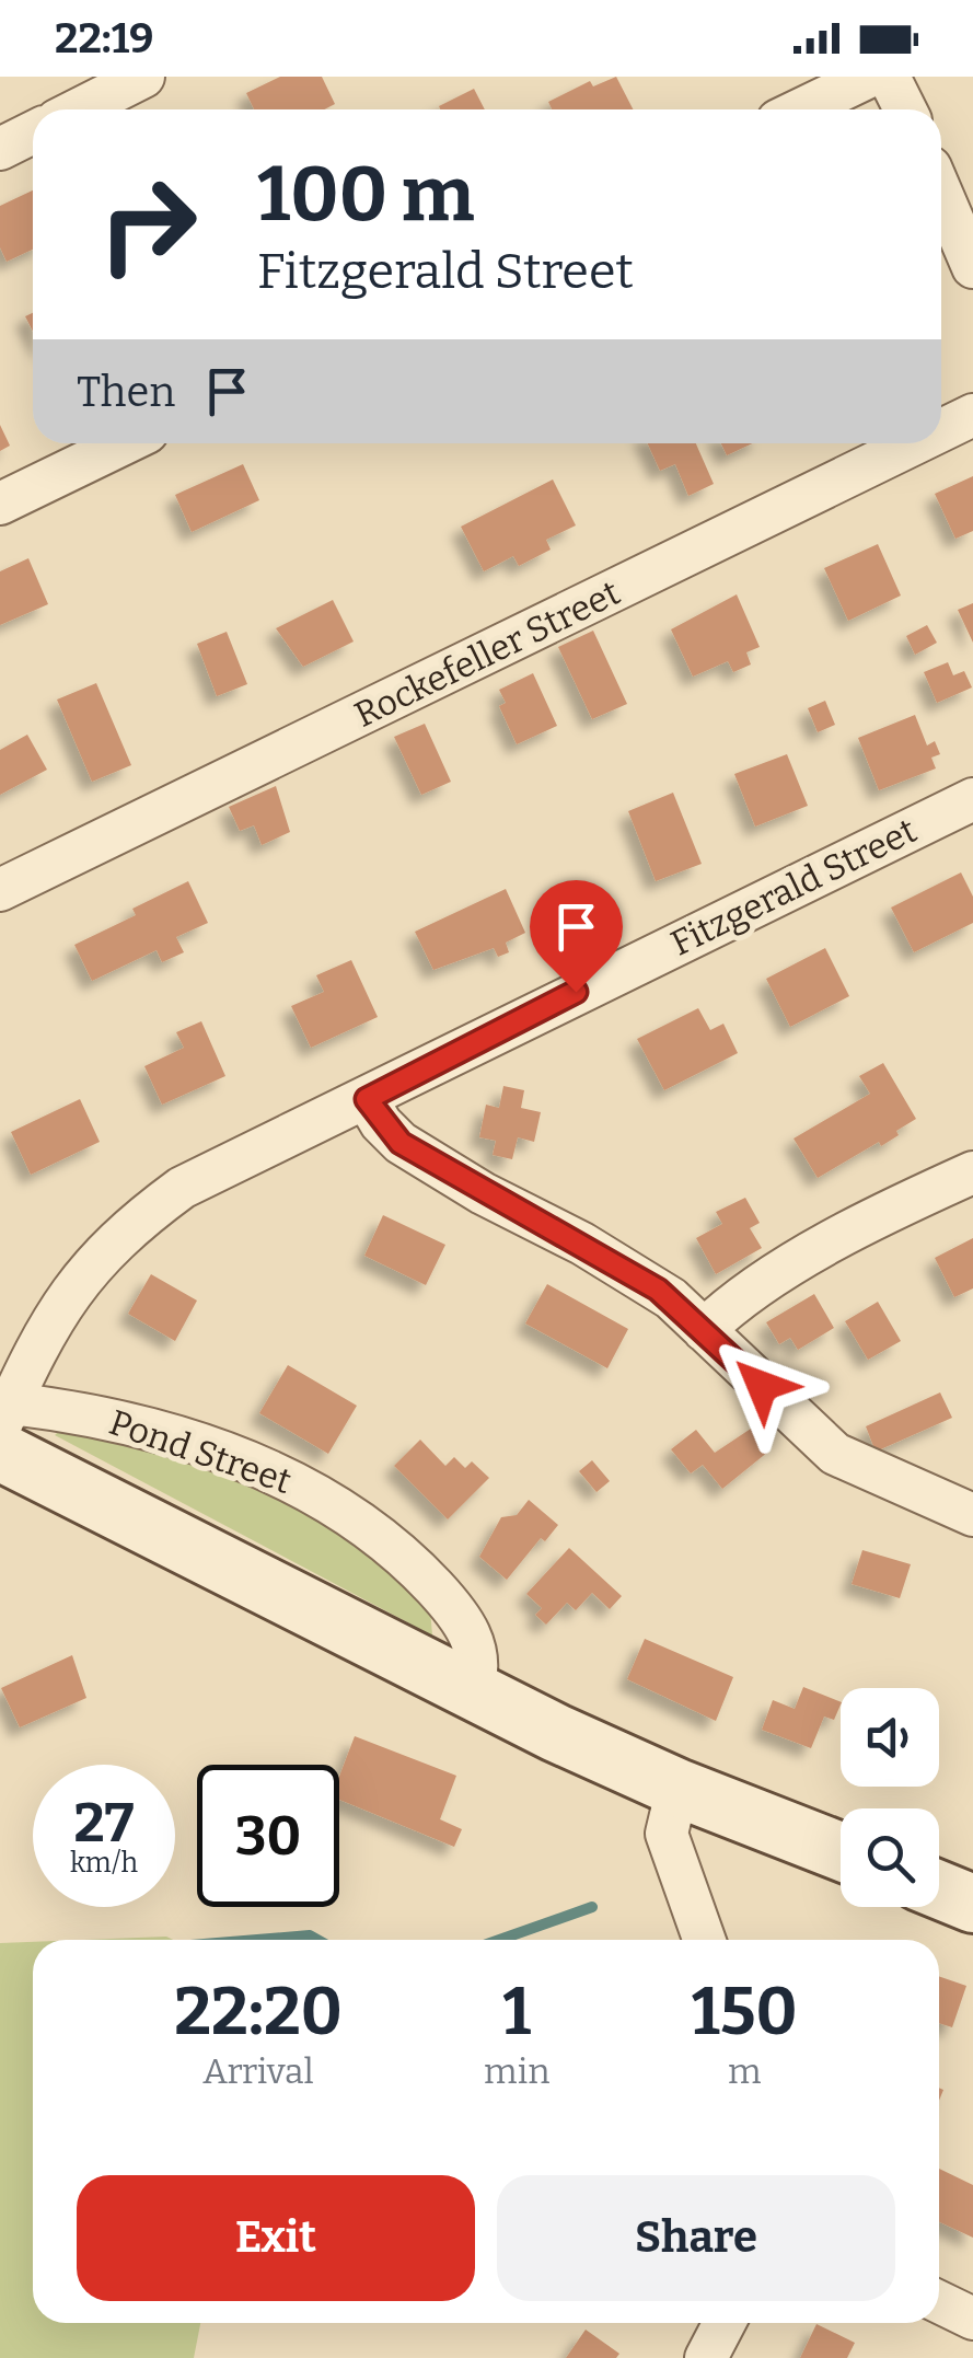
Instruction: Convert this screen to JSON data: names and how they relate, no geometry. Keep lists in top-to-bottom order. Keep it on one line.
{"streets":{"street":["Rockefeller Street","Fitzgerald Street","Pond Street"]},"crossings":[["Fitzgerald Street","Pond Street"]],"page":{"status":"22:19","turn":["100 m","Fitzgerald Street"],"then":"Then","speed":"27 km/h","limit":"30","eta":["22:20","Arrival","1","min","150","m"],"buttons":["Exit","Share"]}}
